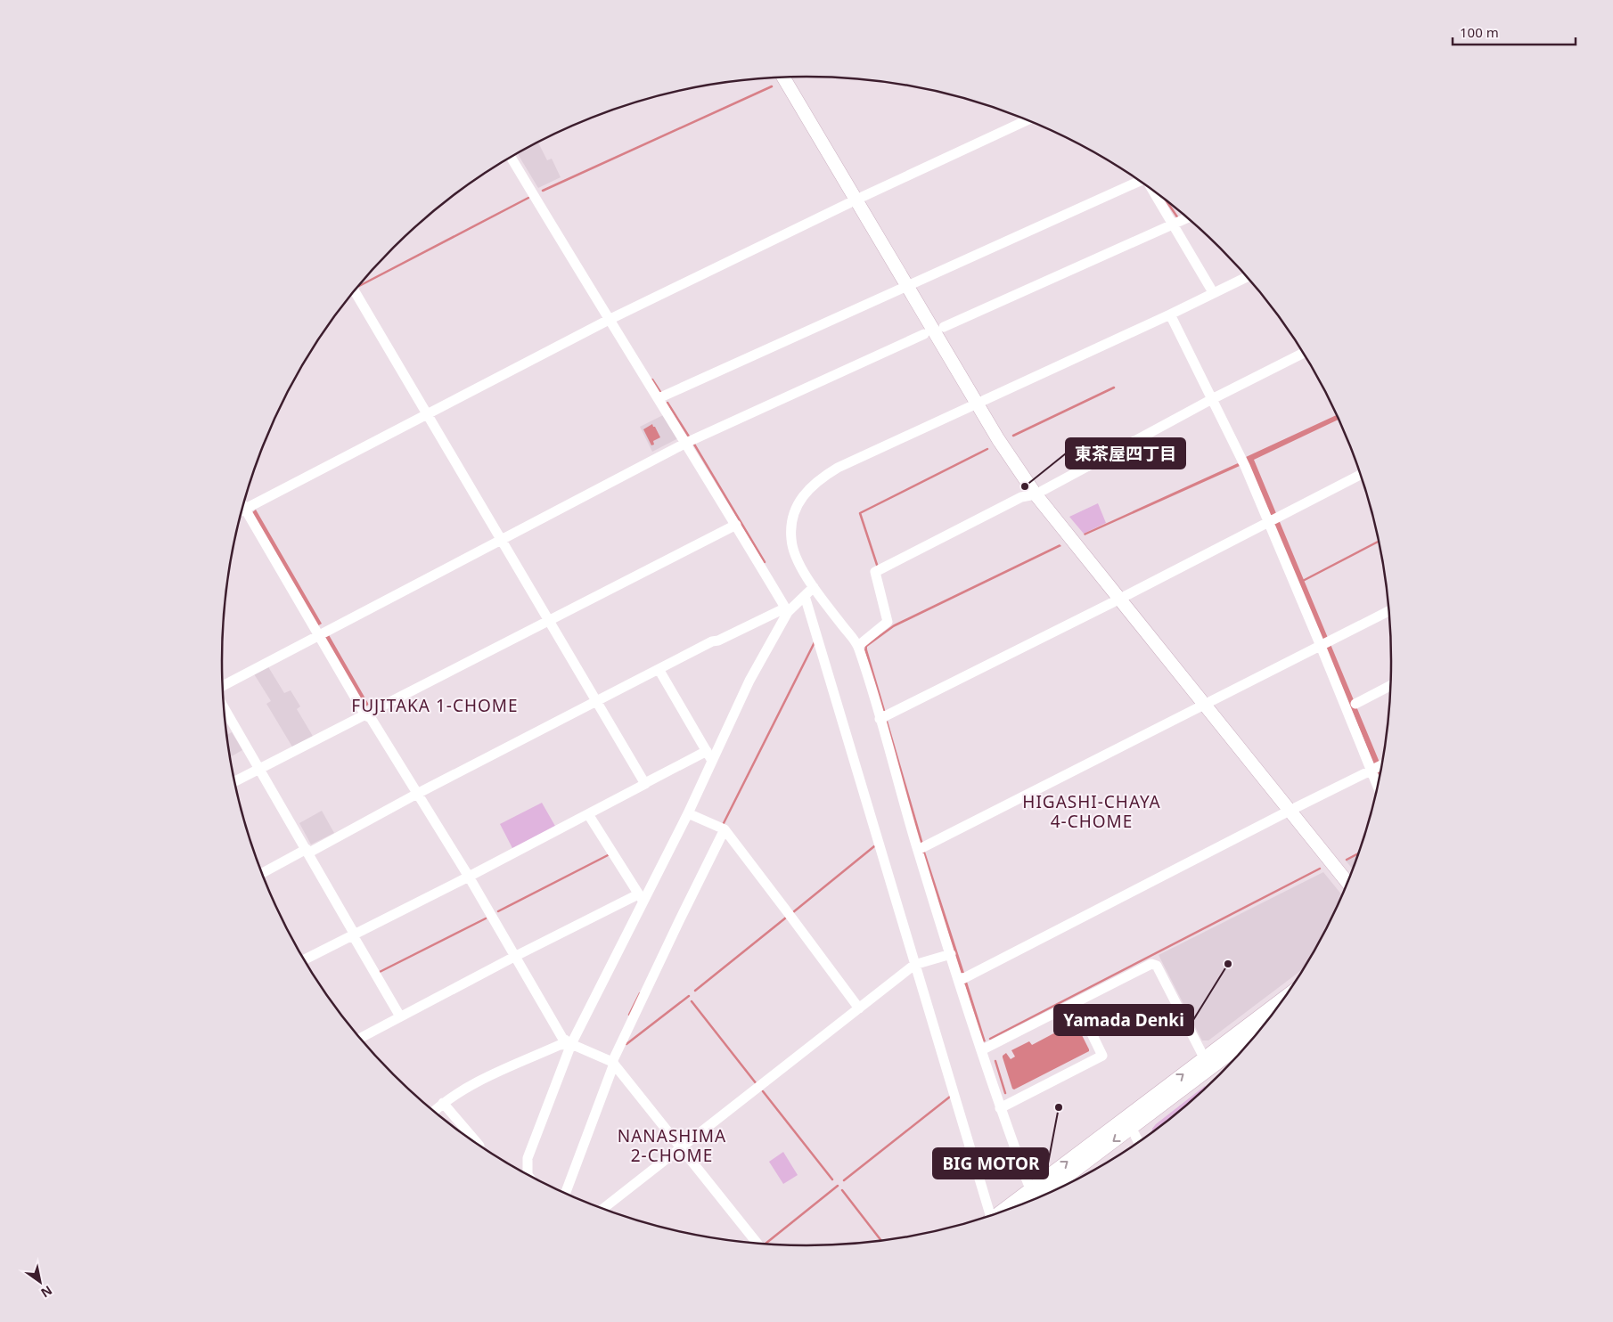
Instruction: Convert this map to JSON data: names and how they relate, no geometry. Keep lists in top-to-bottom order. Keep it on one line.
{"districts":["FUJITAKA 1-CHOME","HIGASHI-CHAYA 4-CHOME","NANASHIMA 2-CHOME"],"places":["東茶屋四丁目","Yamada Denki","BIG MOTOR"],"scale_bar":"100 m","north":"bottom right"}
